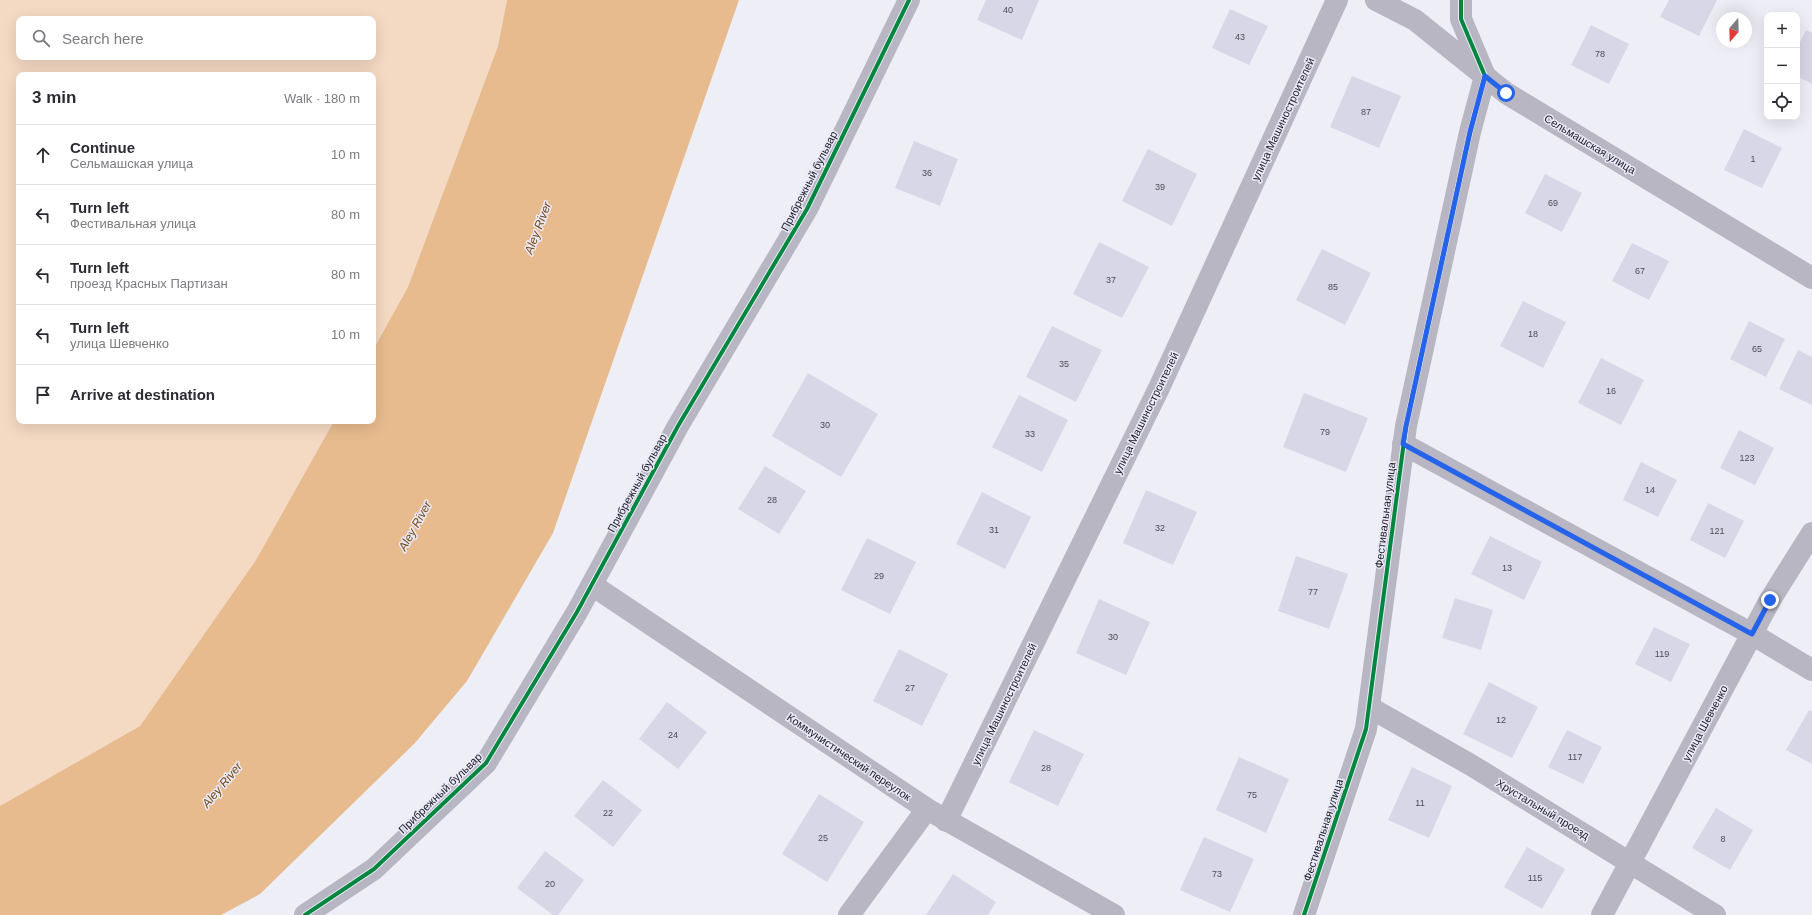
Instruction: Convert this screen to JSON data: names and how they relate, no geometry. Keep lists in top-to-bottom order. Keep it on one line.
{"streets":{"street":["улица Машиностроителей","Сельмашская улица","Прибрежный бульвар","Фестивальная улица","улица Шевченко","Коммунистический переулок","Хрустальный проезд"]},"crossings":[["улица Машиностроителей","Коммунистический переулок"],["Сельмашская улица","Фестивальная улица"],["Прибрежный бульвар","Коммунистический переулок"],["Фестивальная улица","Хрустальный проезд"],["улица Шевченко","Хрустальный проезд"]],"water":["Aley River"],"house_numbers":["40","43","78","87","1","36","39","69","67","37","85","18","65","35","16","30","79","33","123","14","28","32","31","121","13","29","77","30","119","27","12","24","117","28","75","11","22","25","8","73","115","20"],"north":"bottom","page":{"map_buttons":["+","−"],"search":"Search here","heading":["3 min","Walk · 180 m"],"list":[["Continue","Сельмашская улица","10 m"],["Turn left","Фестивальная улица","80 m"],["Turn left","проезд Красных Партизан","80 m"],["Turn left","улица Шевченко","10 m"],"Arrive at destination"]}}
